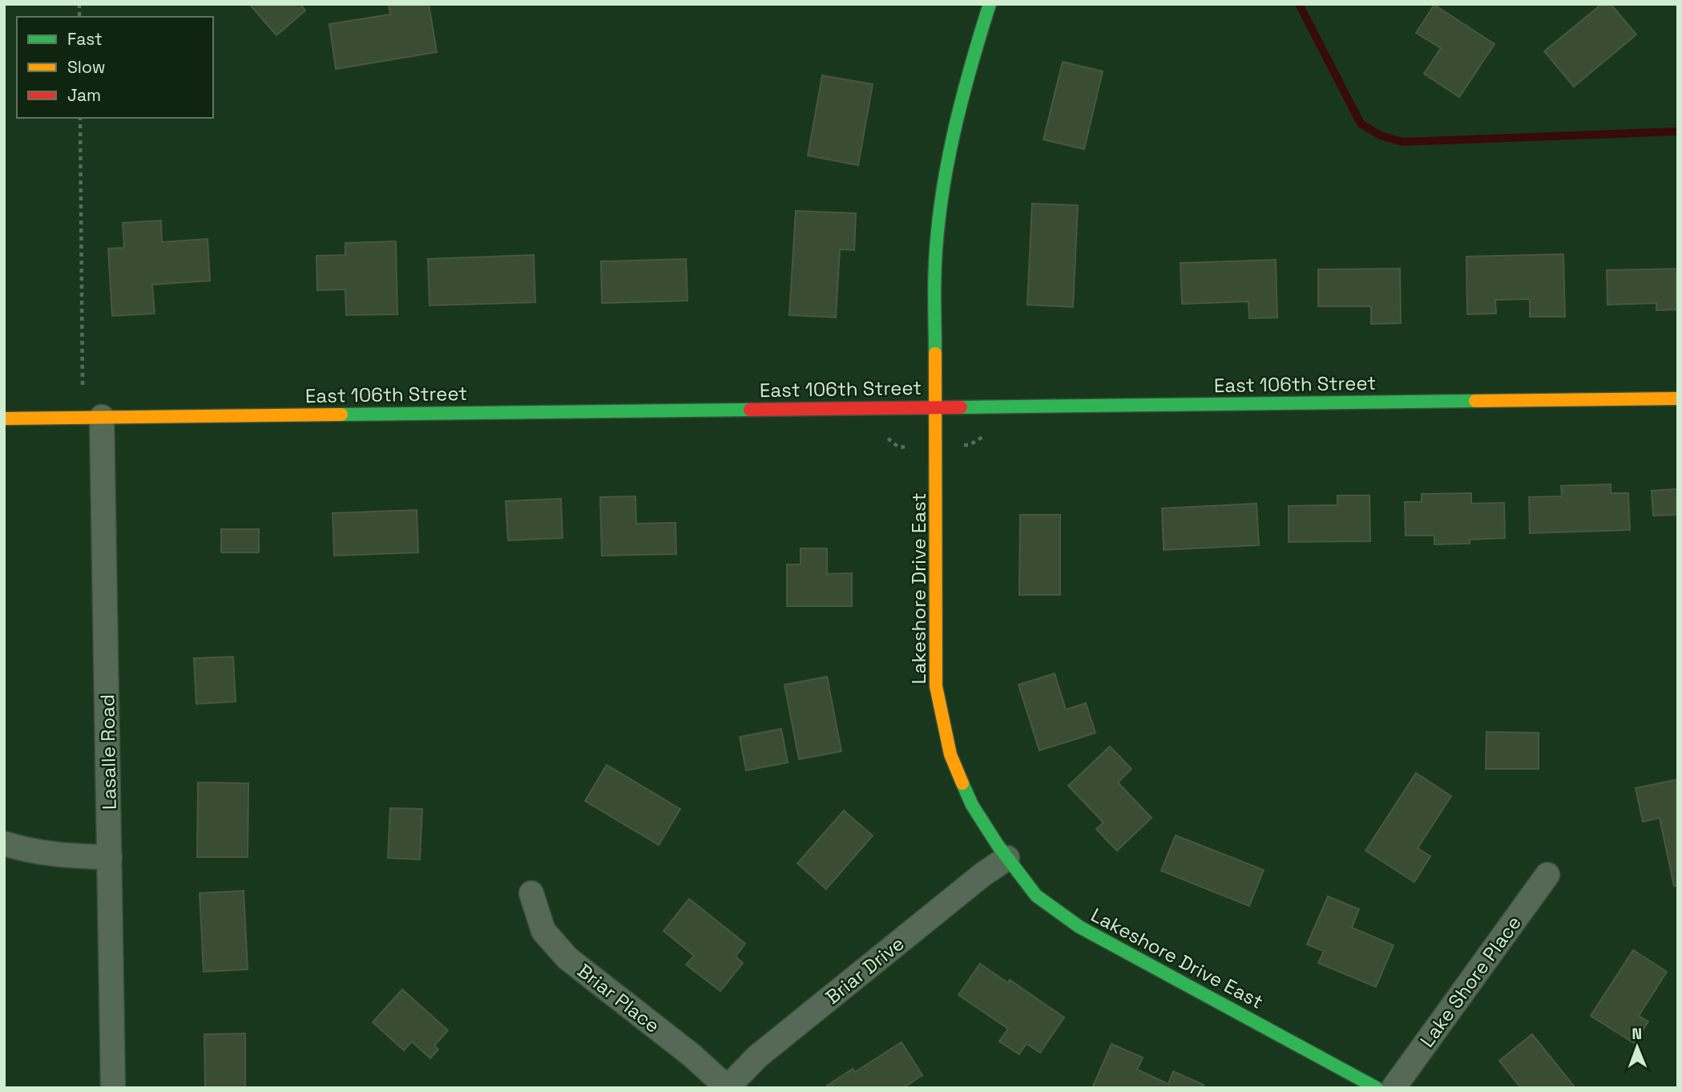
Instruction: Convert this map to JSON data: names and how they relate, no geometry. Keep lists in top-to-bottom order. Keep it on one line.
{"streets":{"street":["East 106th Street","Lakeshore Drive East","Lasalle Road","Briar Drive","Lake Shore Place","Briar Place"]},"crossings":[["East 106th Street","Lakeshore Drive East"],["East 106th Street","Lasalle Road"],["Lakeshore Drive East","Briar Drive"],["Briar Drive","Briar Place"]],"legend":["Fast","Slow","Jam"],"north":"top"}
